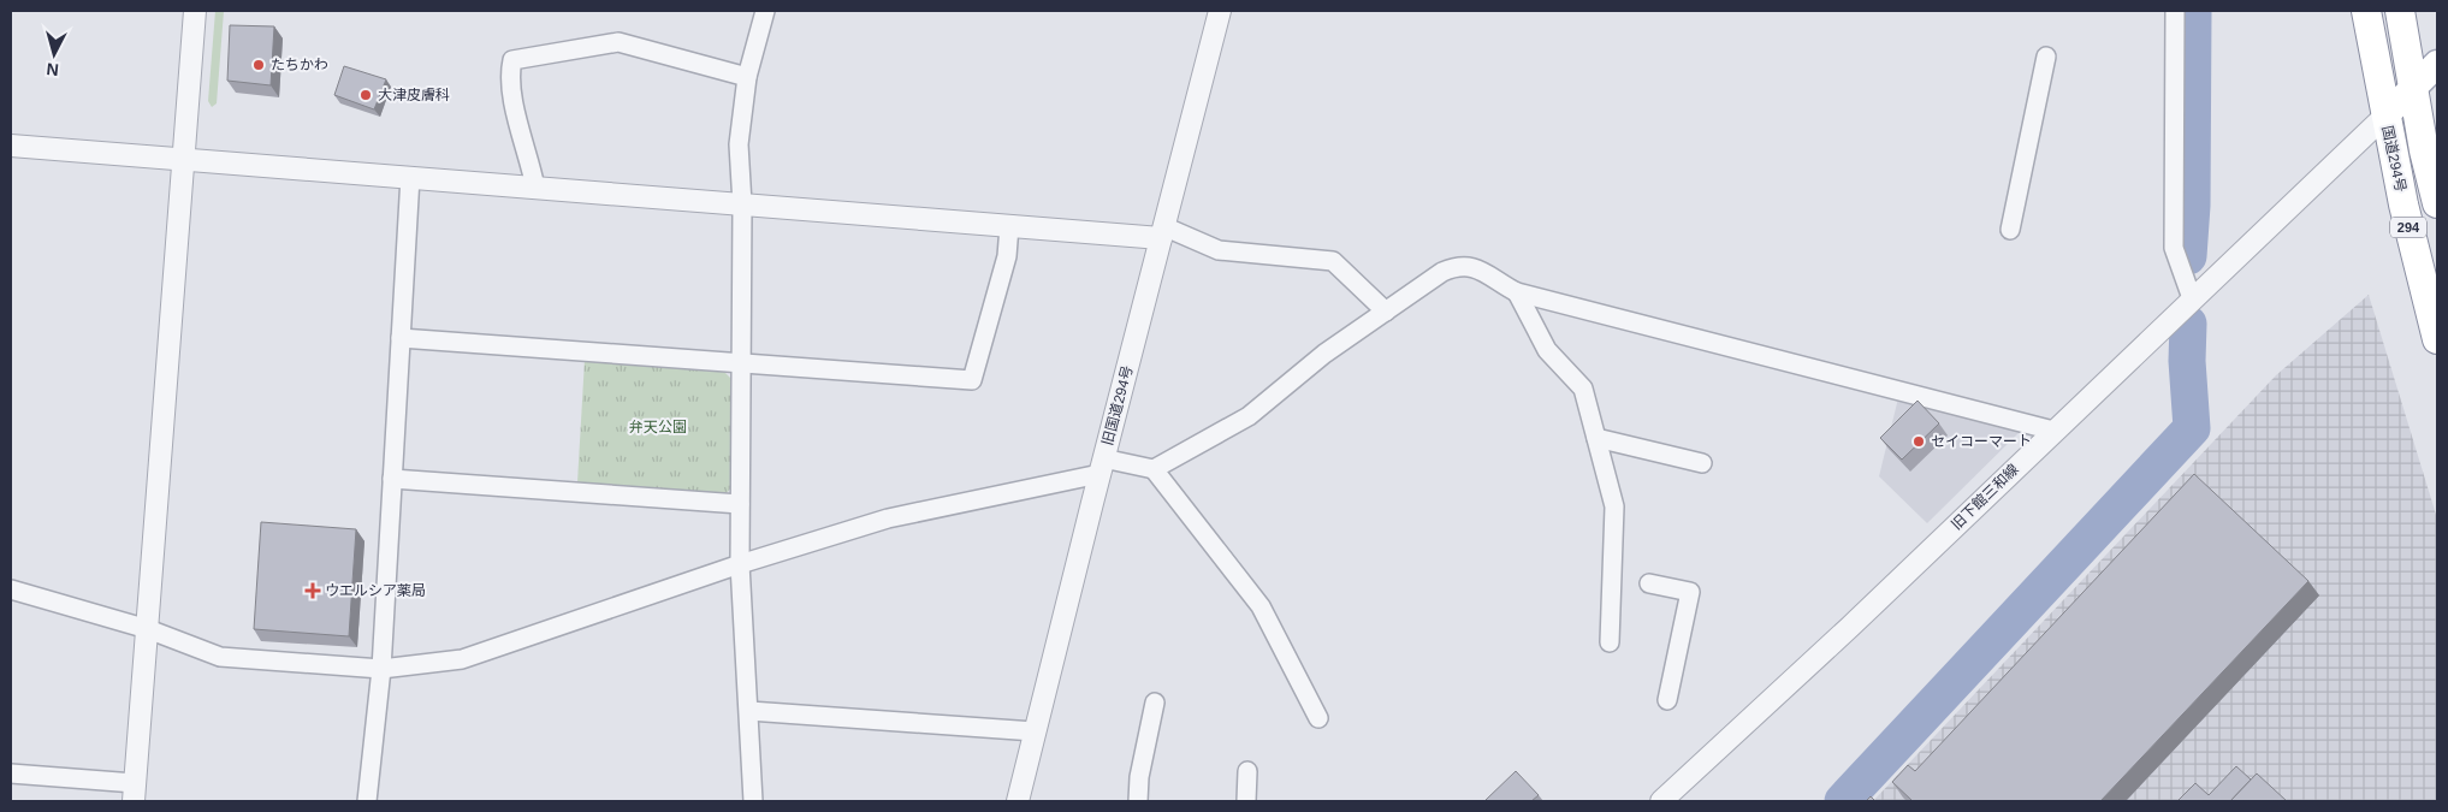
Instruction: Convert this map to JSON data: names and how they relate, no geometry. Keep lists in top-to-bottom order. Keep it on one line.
{"streets":{"highway":["国道294号","294"],"street":["旧国道294号","旧下館三和線"]},"crossings":[["国道294号","旧下館三和線"]],"parks":["弁天公園"],"places":{"other":["たちかわ","大津皮膚科","セイコーマート"],"health":["ウエルシア薬局"]},"north":"bottom"}
